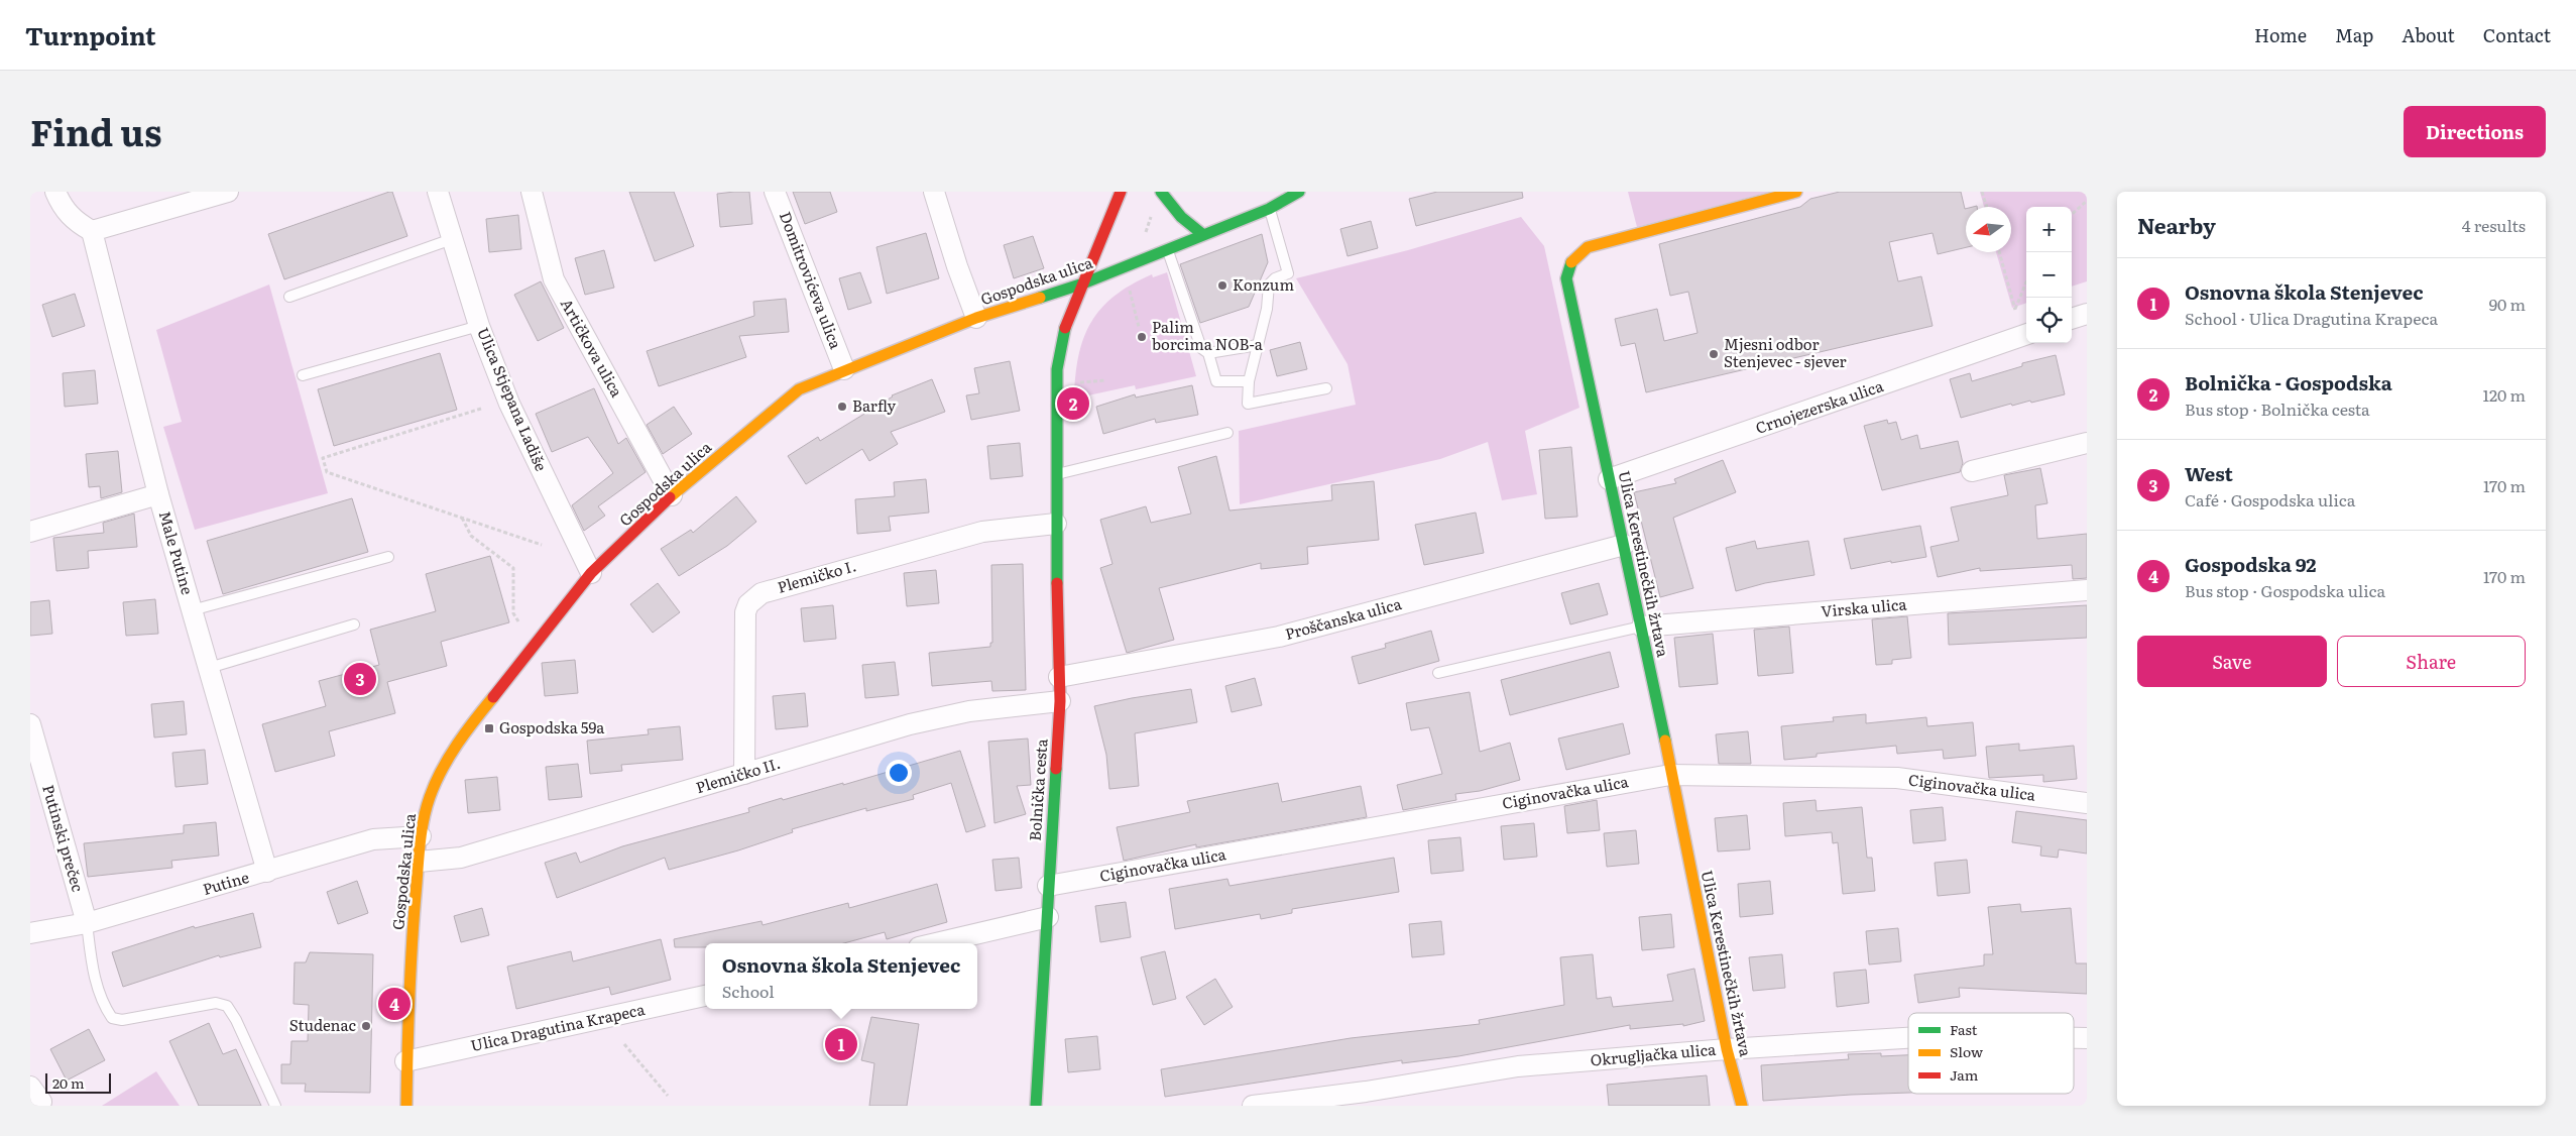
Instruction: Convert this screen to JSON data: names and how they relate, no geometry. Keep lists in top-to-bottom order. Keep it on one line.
{"streets":{"street":["Domitrovićeva ulica","Gospodska ulica","Artičkova ulica","Ulica Stjepana Ladiše","Crnojezerska ulica","Male Putine","Ulica Kerestinečkih žrtava","Plemičko I.","Virska ulica","Proščanska ulica","Plemičko II.","Ciginovačka ulica","Bolnička cesta","Putinski prečec","Putine","Ulica Dragutina Krapeca","Okrugljačka ulica"]},"crossings":[["Domitrovićeva ulica","Gospodska ulica"],["Gospodska ulica","Artičkova ulica"],["Gospodska ulica","Ulica Stjepana Ladiše"],["Gospodska ulica","Plemičko II."],["Gospodska ulica","Bolnička cesta"],["Gospodska ulica","Putine"],["Gospodska ulica","Ulica Dragutina Krapeca"],["Crnojezerska ulica","Ulica Kerestinečkih žrtava"],["Male Putine","Putine"],["Ulica Kerestinečkih žrtava","Virska ulica"],["Ulica Kerestinečkih žrtava","Proščanska ulica"],["Ulica Kerestinečkih žrtava","Ciginovačka ulica"],["Ulica Kerestinečkih žrtava","Okrugljačka ulica"],["Plemičko I.","Plemičko II."],["Plemičko I.","Bolnička cesta"],["Proščanska ulica","Bolnička cesta"],["Plemičko II.","Bolnička cesta"],["Ciginovačka ulica","Bolnička cesta"],["Putinski prečec","Putine"]],"places":{"other":["Konzum","Palim borcima NOB-a","Mjesni odbor Stenjevec - sjever","Barfly","Studenac"],"transit":["Gospodska 59a"]},"legend":["Fast","Slow","Jam"],"scale_bar":"20 m","north":"left","page":{"header":"Turnpoint","nav":["Home","Map","About","Contact"],"title":"Find us","buttons":["Directions",["Save","Share"]],"heading":["Nearby","4 results"],"map_buttons":["+","−"],"list":[{"mark":"1","name":"Osnovna škola Stenjevec","note":"School · Ulica Dragutina Krapeca","value":"90 m"},{"mark":"2","name":"Bolnička - Gospodska","note":"Bus stop · Bolnička cesta","value":"120 m"},{"mark":"3","name":"West","note":"Café · Gospodska ulica","value":"170 m"},{"mark":"4","name":"Gospodska 92","note":"Bus stop · Gospodska ulica","value":"170 m"}],"pins":["2","3","4","1"],"popup":["Osnovna škola Stenjevec","School"],"scale":"20 m"}}
